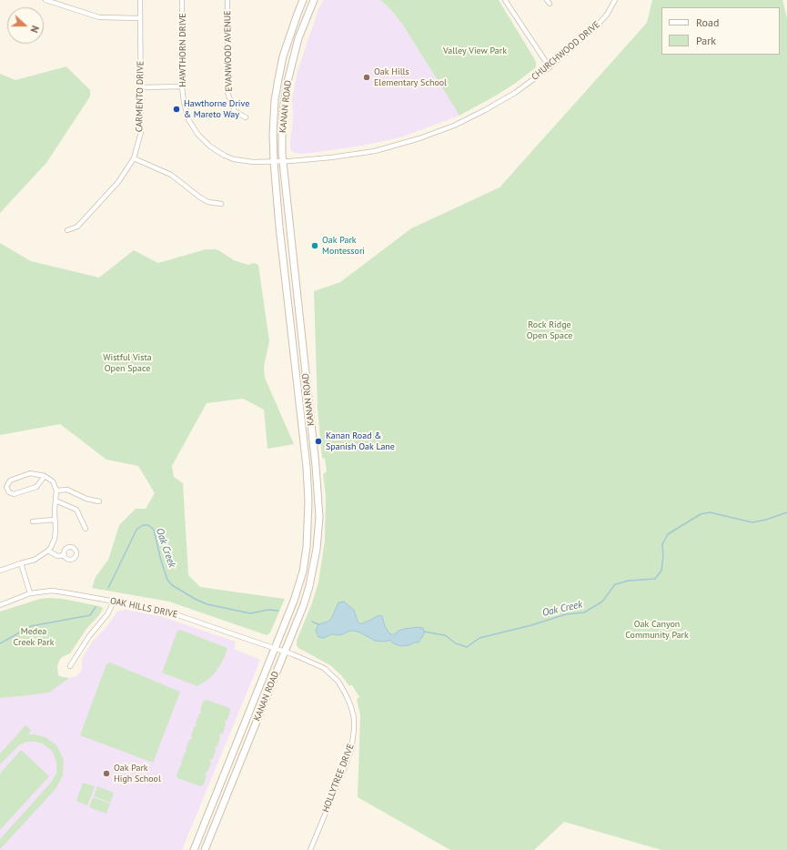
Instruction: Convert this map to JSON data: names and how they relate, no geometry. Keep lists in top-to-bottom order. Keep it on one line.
{"streets":{"main road":["KANAN ROAD"],"street":["HAWTHORN DRIVE","EVANWOOD AVENUE","CHURCHWOOD DRIVE","CARMENTO DRIVE","OAK HILLS DRIVE","HOLLYTREE DRIVE"]},"crossings":[["HAWTHORN DRIVE","CHURCHWOOD DRIVE"],["HAWTHORN DRIVE","KANAN ROAD"],["CHURCHWOOD DRIVE","KANAN ROAD"],["KANAN ROAD","OAK HILLS DRIVE"],["KANAN ROAD","HOLLYTREE DRIVE"],["OAK HILLS DRIVE","HOLLYTREE DRIVE"]],"water":["Oak Creek"],"parks":["Valley View Park","Rock Ridge Open Space","Wistful Vista Open Space","Oak Canyon Community Park","Medea Creek Park"],"places":["Oak Hills Elementary School","Hawthorne Drive & Mareto Way","Oak Park Montessori","Kanan Road & Spanish Oak Lane","Oak Park High School"],"legend":["Road","Park"],"north":"right"}
